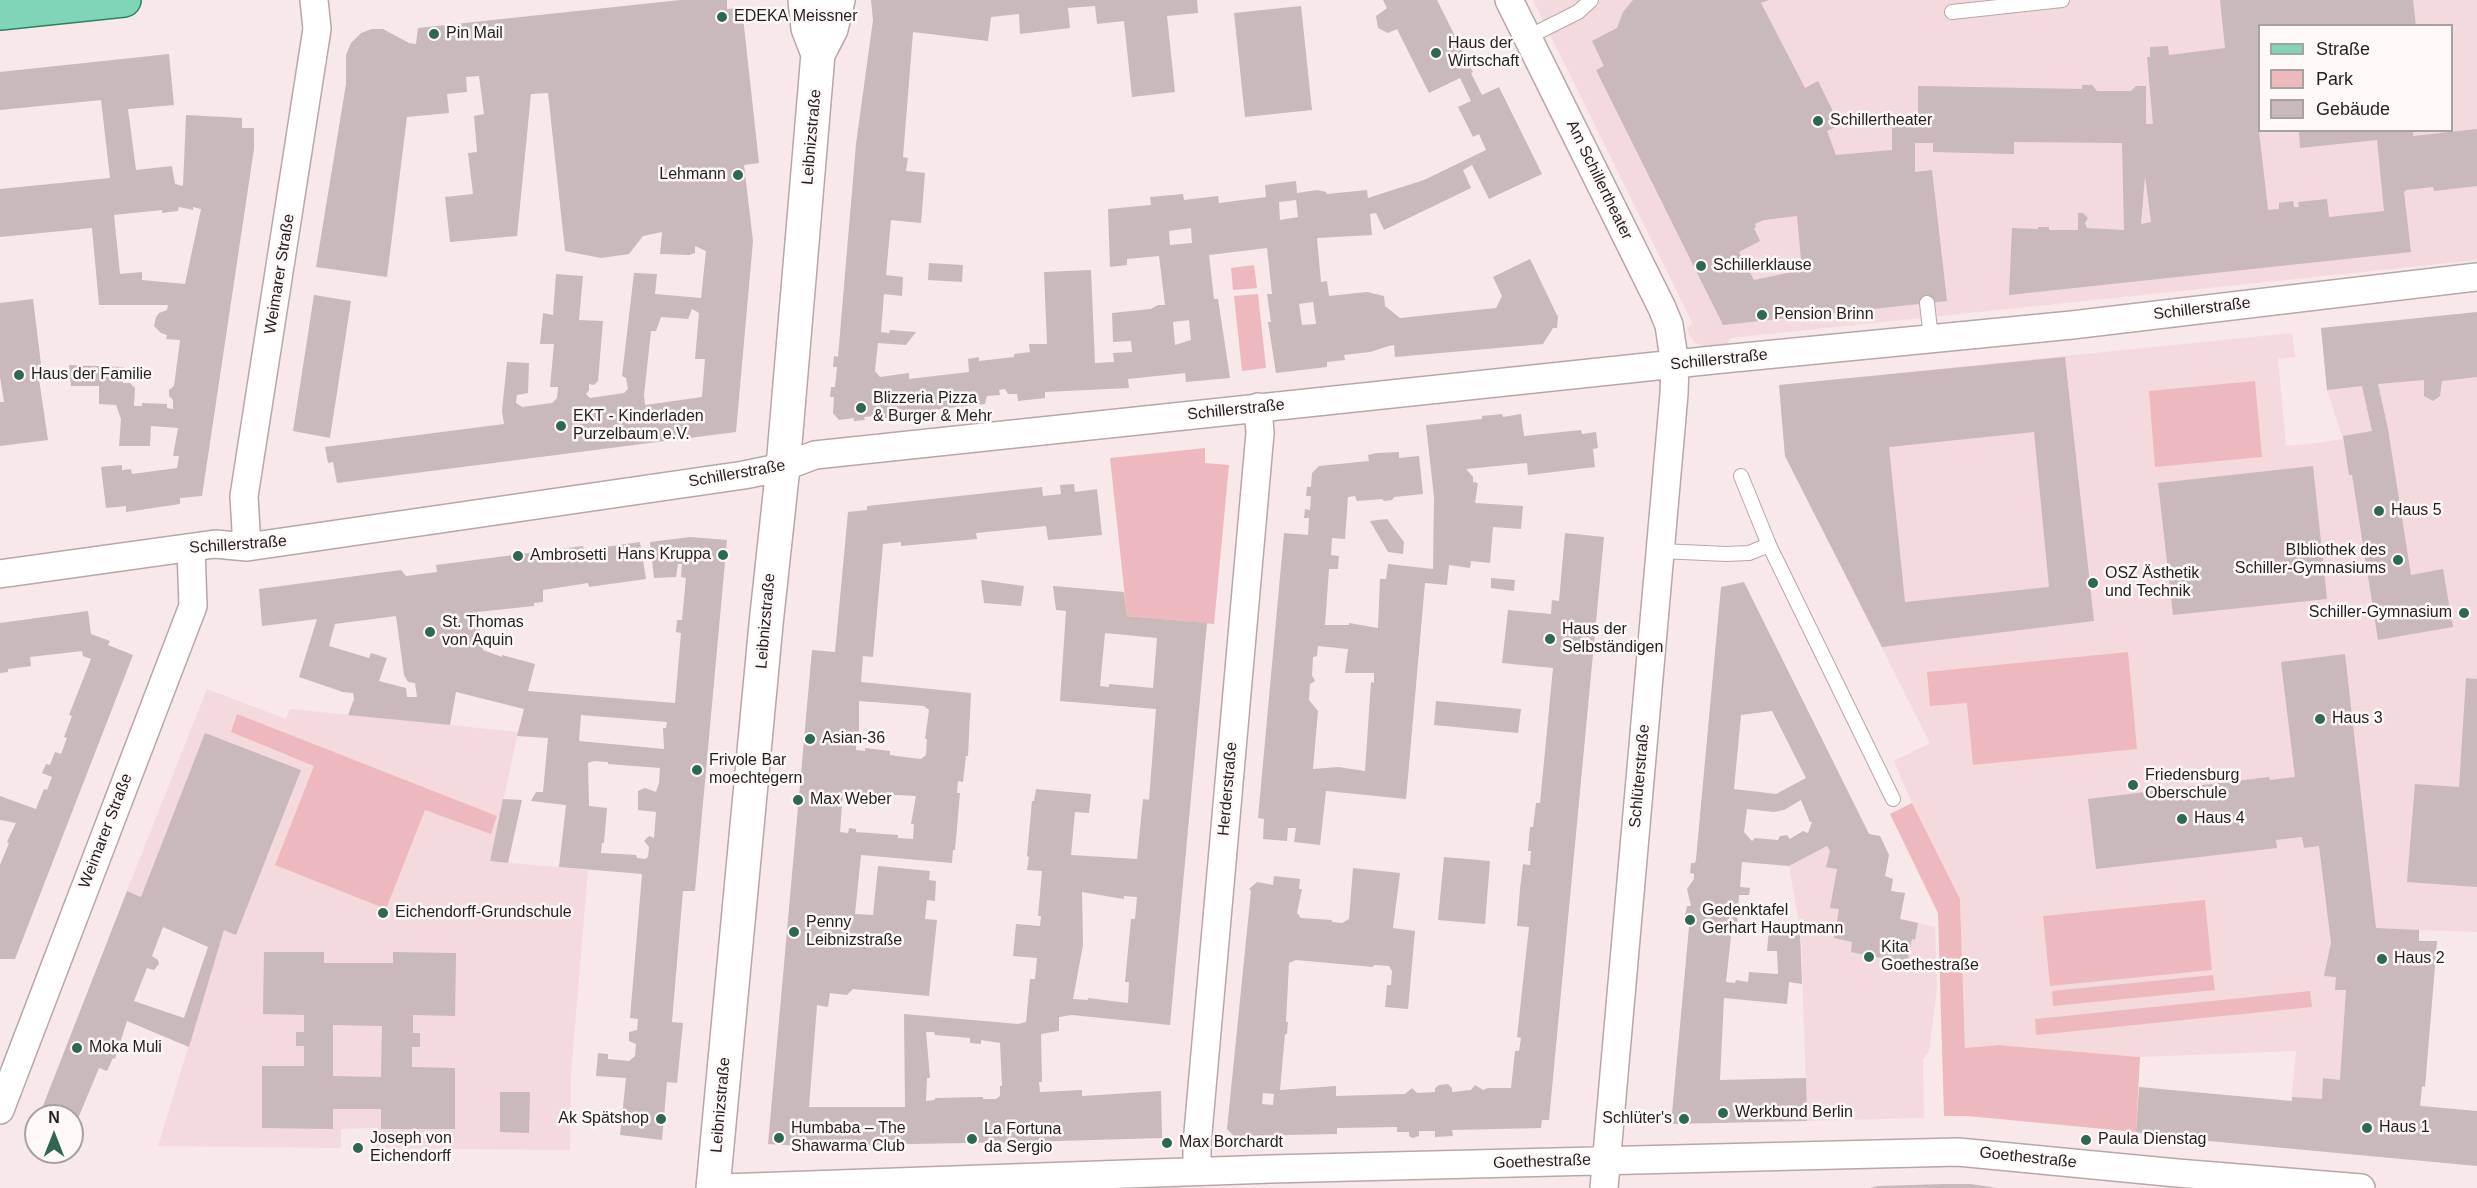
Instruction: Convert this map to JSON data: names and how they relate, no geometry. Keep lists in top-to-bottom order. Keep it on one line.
{"streets":{"street":["Leibnizstraße","Am Schillertheater","Weimarer Straße","Schillerstraße","Schlüterstraße","Herderstraße","Goethestraße"]},"crossings":[["Leibnizstraße","Schillerstraße"],["Am Schillertheater","Schillerstraße"],["Am Schillertheater","Schlüterstraße"],["Weimarer Straße","Schillerstraße"],["Schillerstraße","Schlüterstraße"],["Schillerstraße","Herderstraße"],["Schlüterstraße","Goethestraße"],["Herderstraße","Goethestraße"]],"places":["EDEKA Meissner","Pin Mail","Haus der Wirtschaft","Schillertheater","Lehmann","Schillerklause","Pension Brinn","Haus der Familie","Blizzeria Pizza & Burger & Mehr","EKT - Kinderladen Purzelbaum e.V.","Haus 5","Hans Kruppa","Ambrosetti","BIbliothek des Schiller-Gymnasiums","OSZ Ästhetik und Technik","Schiller-Gymnasium","St. Thomas von Aquin","Haus der Selbständigen","Haus 3","Asian-36","Frivole Bar moechtegern","Friedensburg Oberschule","Max Weber","Haus 4","Eichendorff-Grundschule","Gedenktafel Gerhart Hauptmann","Penny Leibnizstraße","Kita Goethestraße","Haus 2","Moka Muli","Werkbund Berlin","Ak Spätshop","Schlüter's","Haus 1","Humbaba – The Shawarma Club","La Fortuna da Sergio","Paula Dienstag","Max Borchardt","Joseph von Eichendorff"],"legend":["Straße","Park","Gebäude"],"north":"top"}
